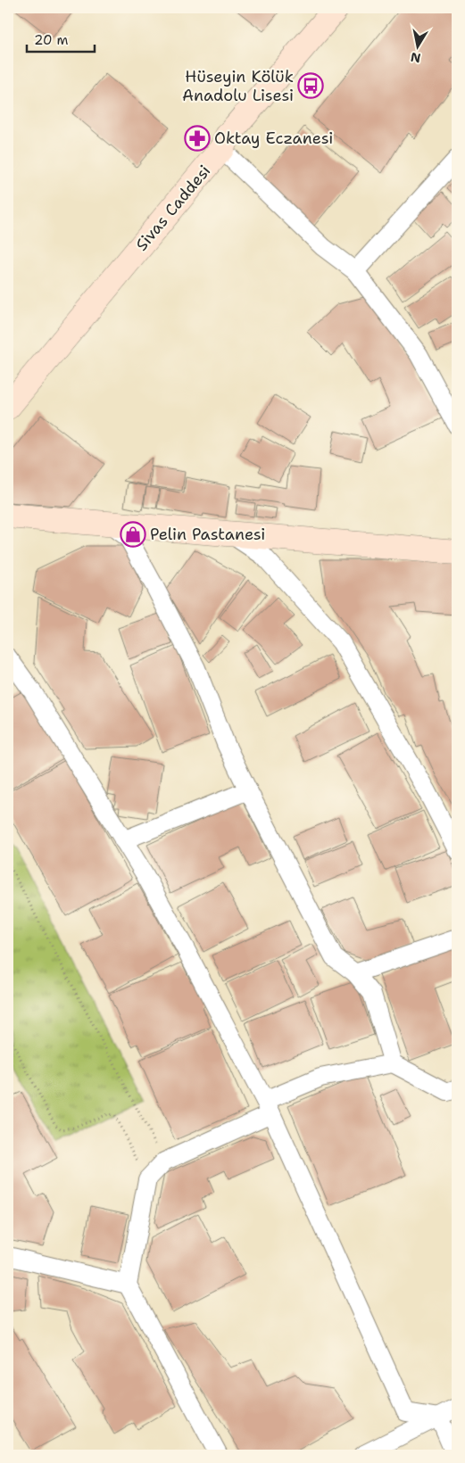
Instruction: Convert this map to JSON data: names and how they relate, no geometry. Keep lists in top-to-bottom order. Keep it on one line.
{"streets":{"main road":["Sivas Caddesi"]},"places":{"bus stop":["Hüseyin Kölük Anadolu Lisesi"],"pharmacy":["Oktay Eczanesi"],"shop":["Pelin Pastanesi"]},"scale_bar":"20 m","north":"bottom"}
